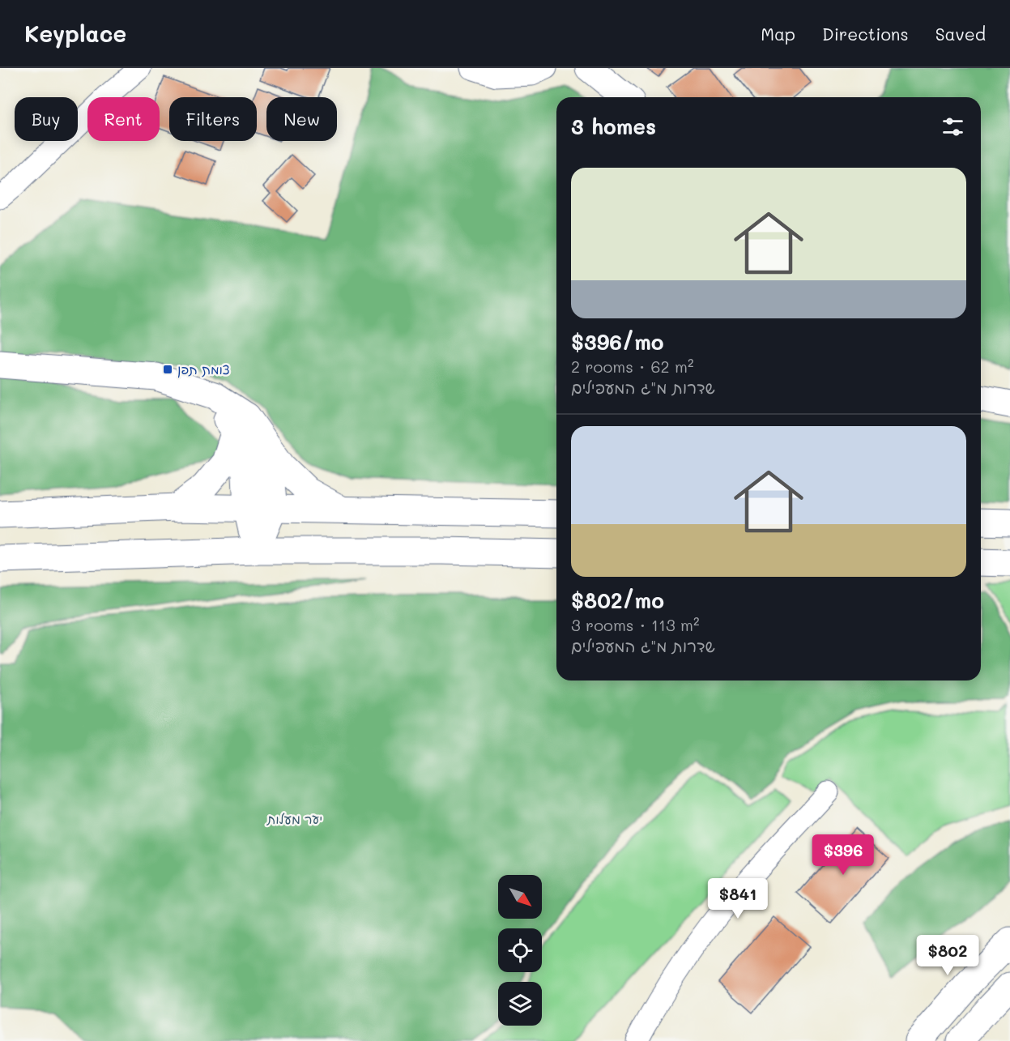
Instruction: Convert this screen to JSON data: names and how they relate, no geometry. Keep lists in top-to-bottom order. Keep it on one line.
{"parks":["יער מעלות"],"places":{"transit":["צומת תפן"]},"north":"bottom right","page":{"header":"Keyplace","nav":["Map","Directions","Saved"],"chip":["Buy","Rent","Filters","New"],"heading":"3 homes","list":[{"name":"$396/mo","note":"2 rooms · 62 m² · שדרות מ\"ג המעפילים"},{"name":"$802/mo","note":"3 rooms · 113 m² · שדרות מ\"ג המעפילים"}],"price":["$396","$841","$802"]}}
